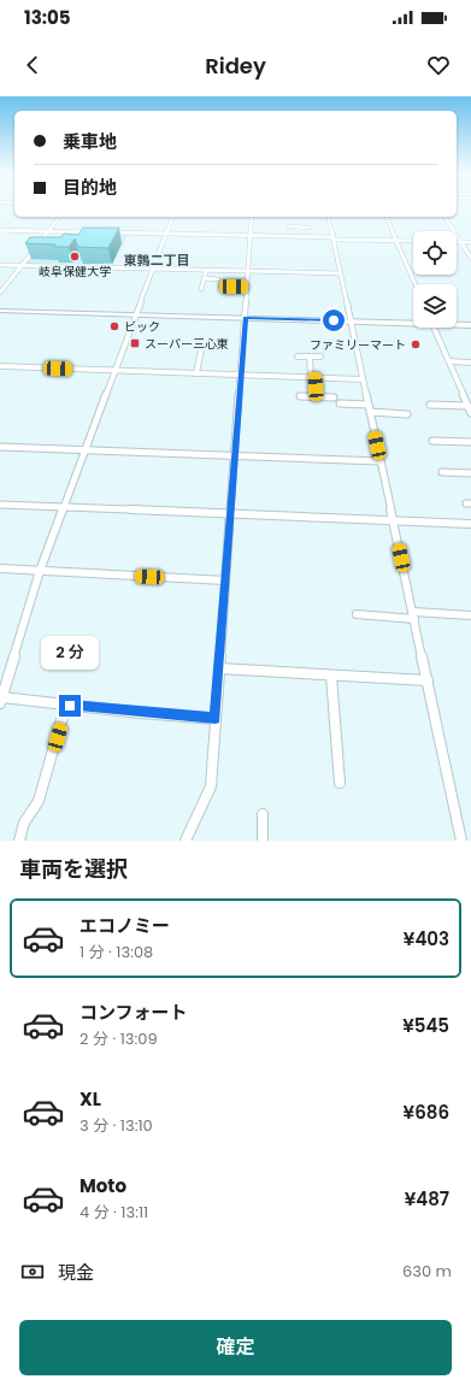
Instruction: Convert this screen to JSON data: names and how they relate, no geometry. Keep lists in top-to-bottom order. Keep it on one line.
{"districts":["東鶉二丁目"],"places":{"other":["岐阜保健大学","ビック","ファミリーマート"],"transit":["スーパー三心東"]},"page":{"status":"13:05","header":"Ridey","banner":["乗車地","目的地"],"bubble":"2 分","heading":"車両を選択","list":[{"name":"エコノミー","note":"1 分 · 13:08","value":"¥403"},{"name":"コンフォート","note":"2 分 · 13:09","value":"¥545"},{"name":"XL","note":"3 分 · 13:10","value":"¥686"},{"name":"Moto","note":"4 分 · 13:11","value":"¥487"}],"pay":["現金","630 m"],"buttons":"確定"}}
